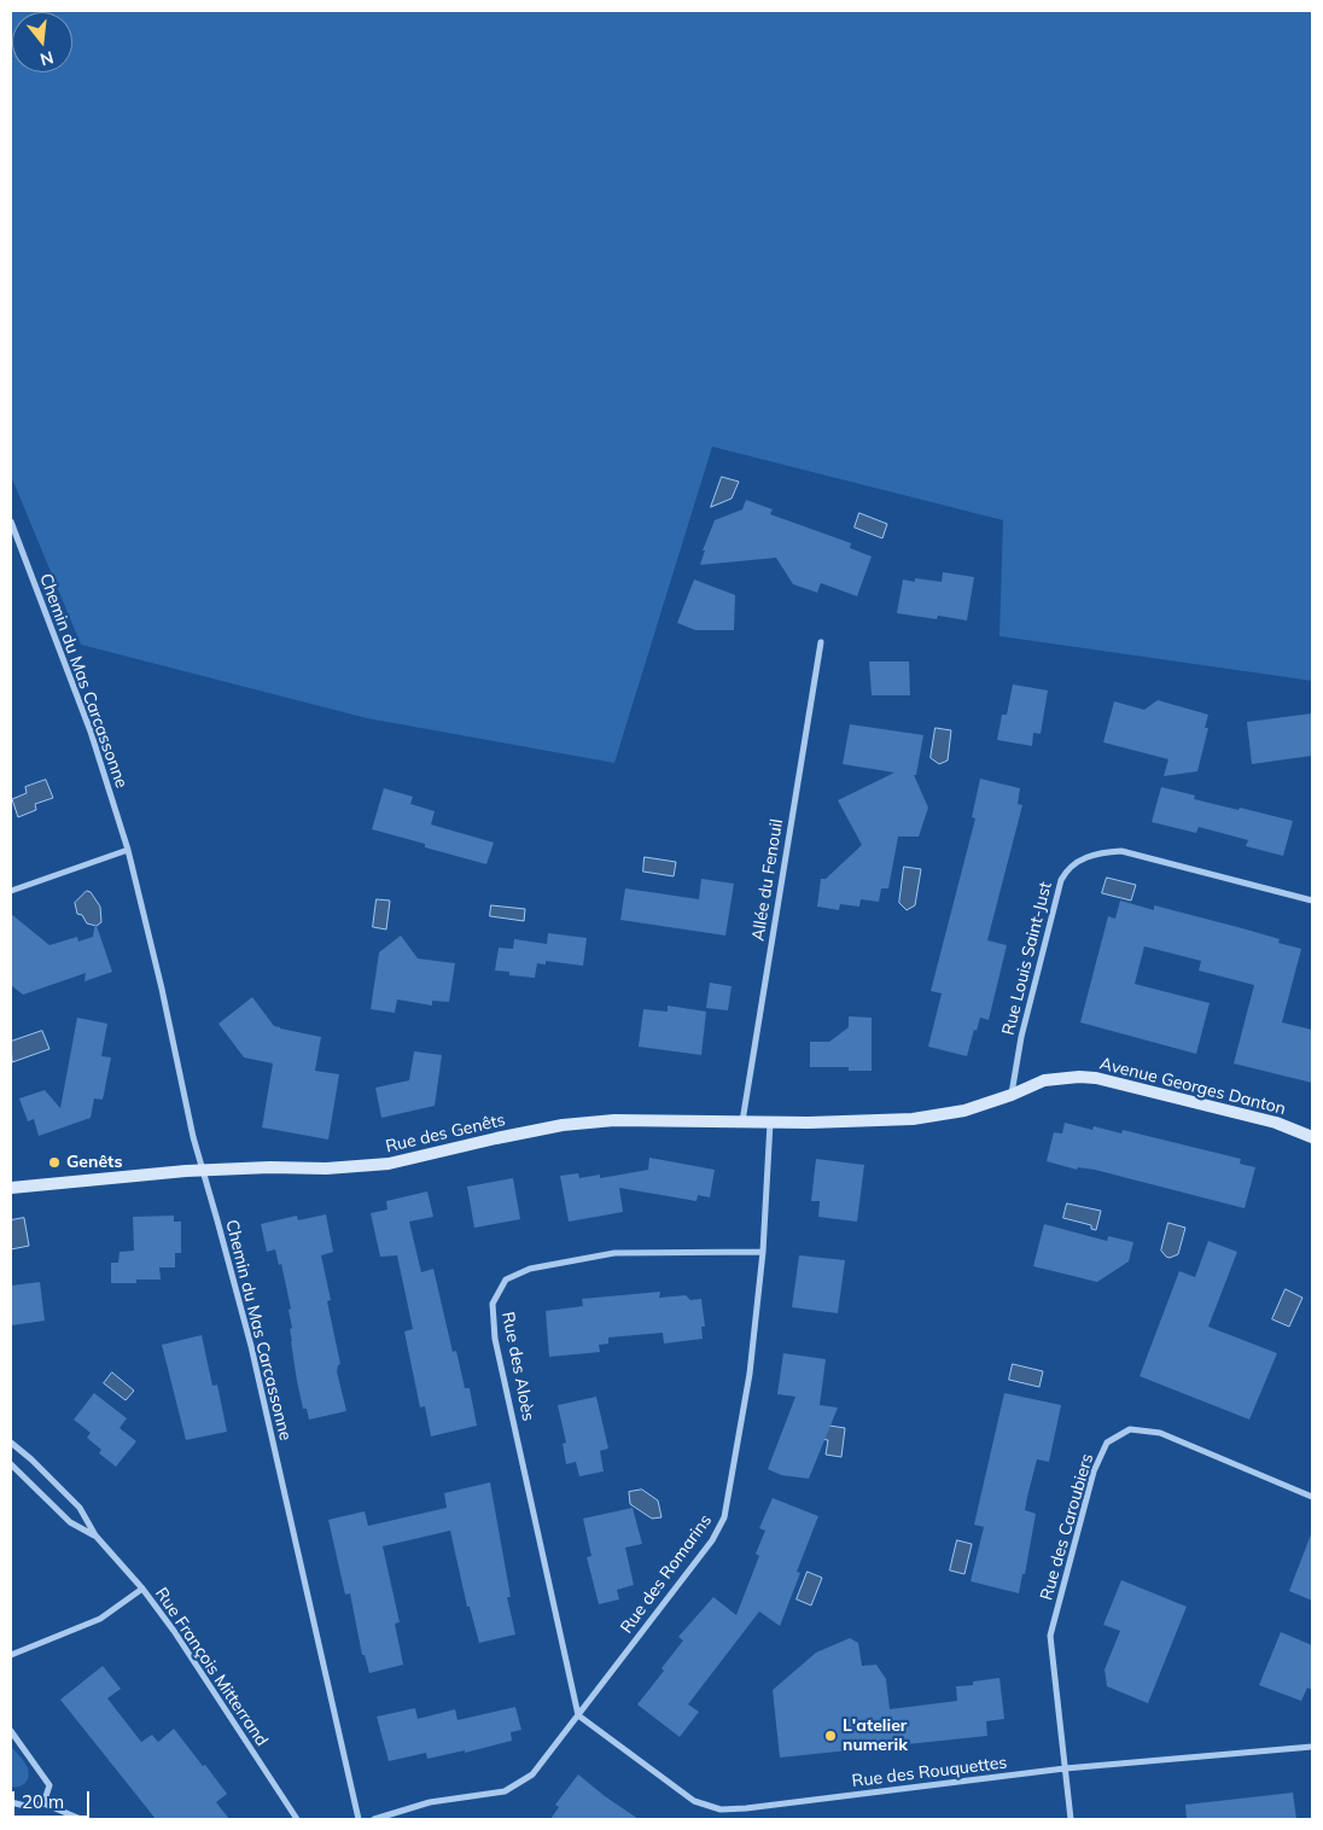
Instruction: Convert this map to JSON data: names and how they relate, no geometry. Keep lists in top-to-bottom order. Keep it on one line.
{"streets":{"street":["Chemin du Mas Carcassonne","Allée du Fenouil","Rue Louis Saint-Just","Avenue Georges Danton","Rue des Genêts","Rue des Aloès","Rue des Caroubiers","Rue des Romarins","Rue François Mitterrand","Rue des Rouquettes"]},"crossings":[["Chemin du Mas Carcassonne","Rue des Genêts"],["Allée du Fenouil","Rue des Genêts"],["Rue Louis Saint-Just","Avenue Georges Danton"],["Avenue Georges Danton","Rue des Genêts"],["Rue des Genêts","Rue des Romarins"],["Rue des Aloès","Rue des Romarins"],["Rue des Aloès","Rue des Rouquettes"],["Rue des Caroubiers","Rue des Rouquettes"],["Rue des Romarins","Rue des Rouquettes"]],"places":["Genêts","L'atelier numerik"],"scale_bar":"20 m","north":"bottom"}
